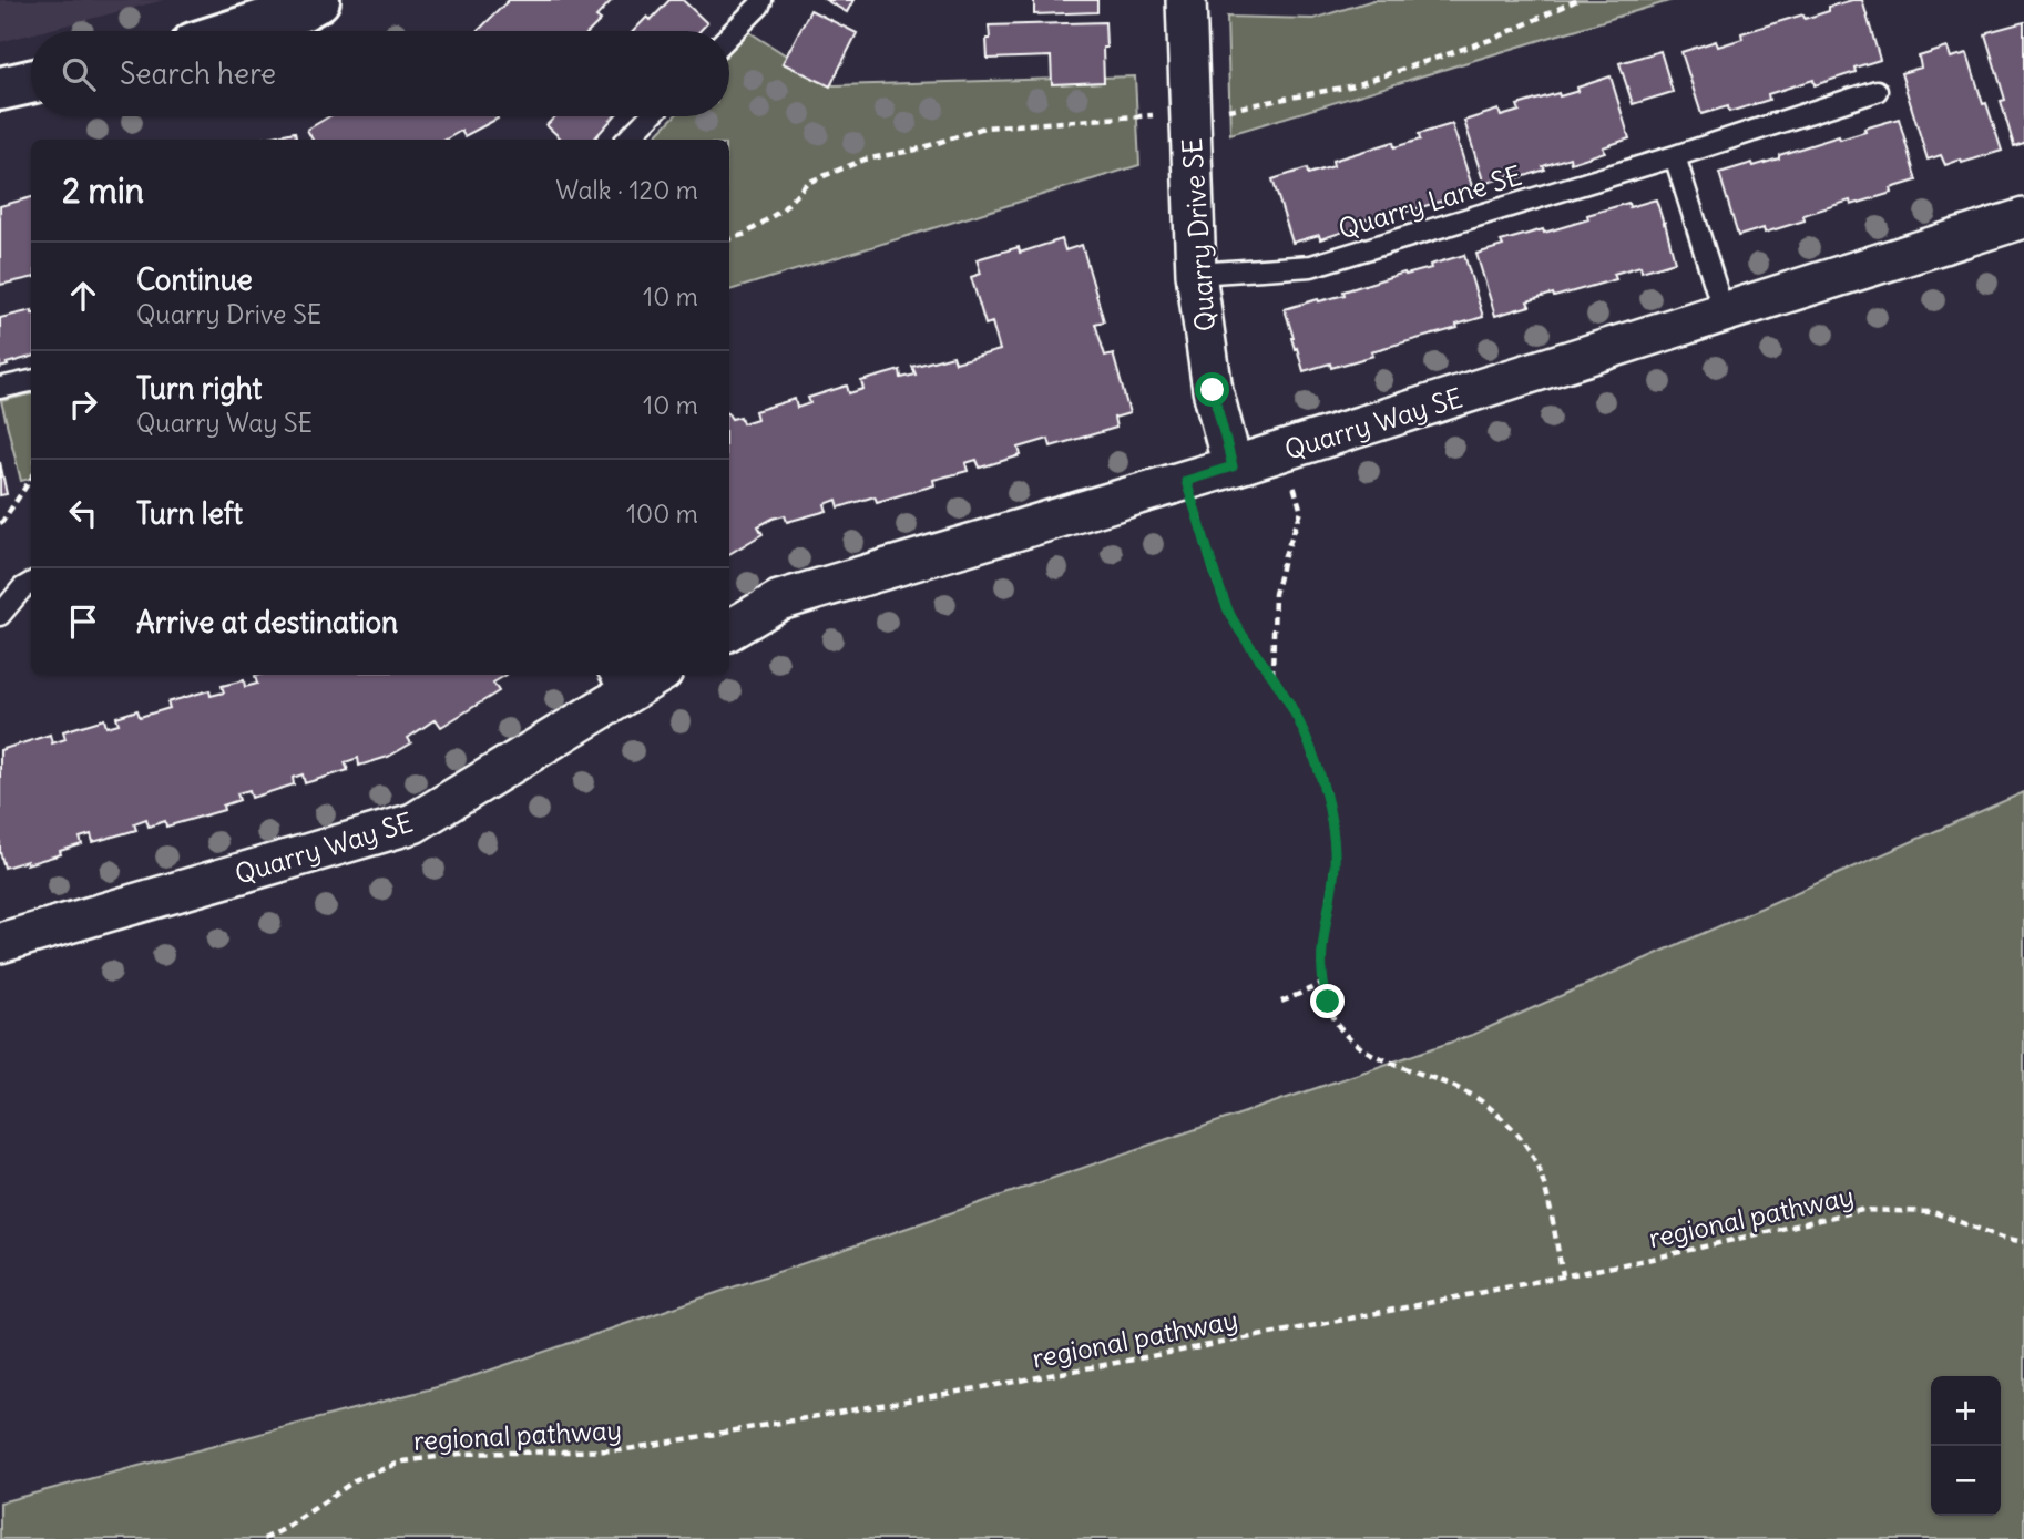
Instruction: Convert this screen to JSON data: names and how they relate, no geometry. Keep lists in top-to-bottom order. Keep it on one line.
{"streets":{"street":["Quarry Drive SE","Quarry Way SE"],"lane":["Quarry Lane SE"],"path":["regional pathway"]},"crossings":[["Quarry Lane SE","Quarry Drive SE"],["Quarry Drive SE","Quarry Way SE"]],"page":{"search":"Search here","heading":["2 min","Walk · 120 m"],"list":[["Continue","Quarry Drive SE","10 m"],["Turn right","Quarry Way SE","10 m"],["Turn left","100 m"],"Arrive at destination"],"map_buttons":["+","−"]}}
